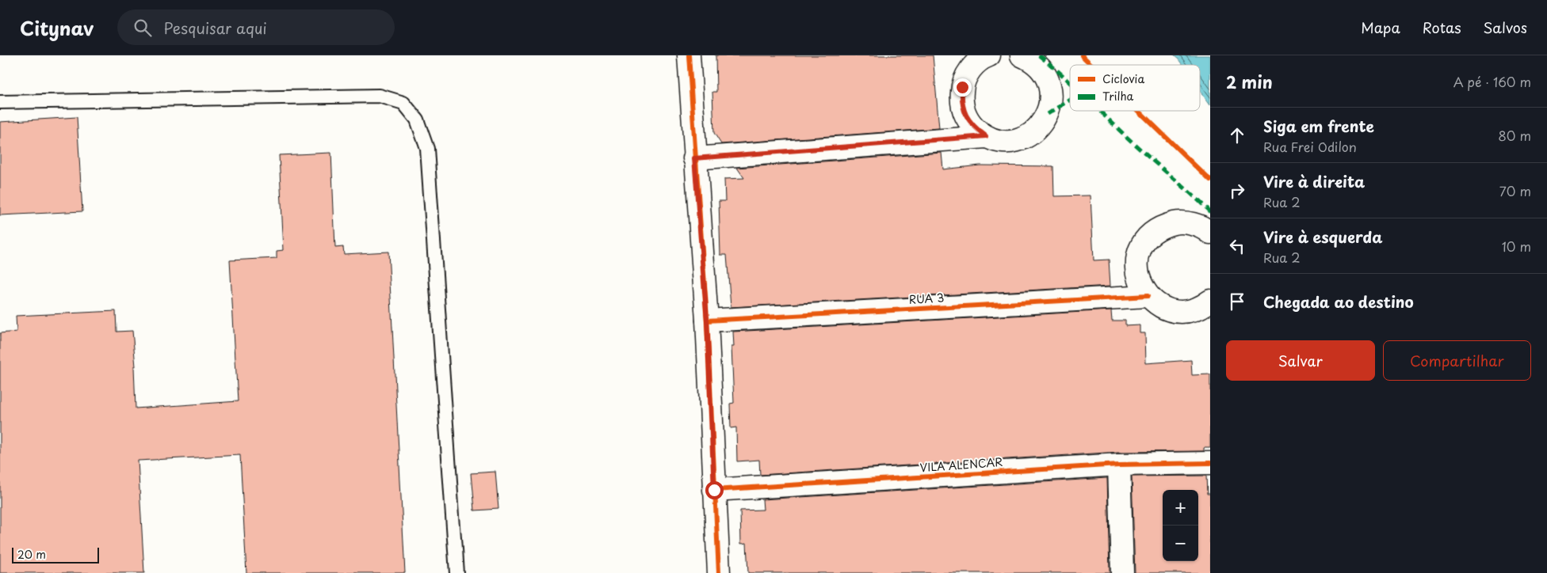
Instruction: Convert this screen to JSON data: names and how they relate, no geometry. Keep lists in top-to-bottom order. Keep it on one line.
{"streets":{"street":["RUA 3","VILA ALENCAR"]},"legend":["Ciclovia","Trilha"],"scale_bar":"20 m","page":{"header":"Citynav","search":"Pesquisar aqui","nav":["Mapa","Rotas","Salvos"],"heading":["2 min","A pé · 160 m"],"list":[["Siga em frente","Rua Frei Odilon","80 m"],["Vire à direita","Rua 2","70 m"],["Vire à esquerda","Rua 2","10 m"],"Chegada ao destino"],"buttons":["Salvar","Compartilhar"],"map_buttons":["+","−"],"scale":"20 m"}}
